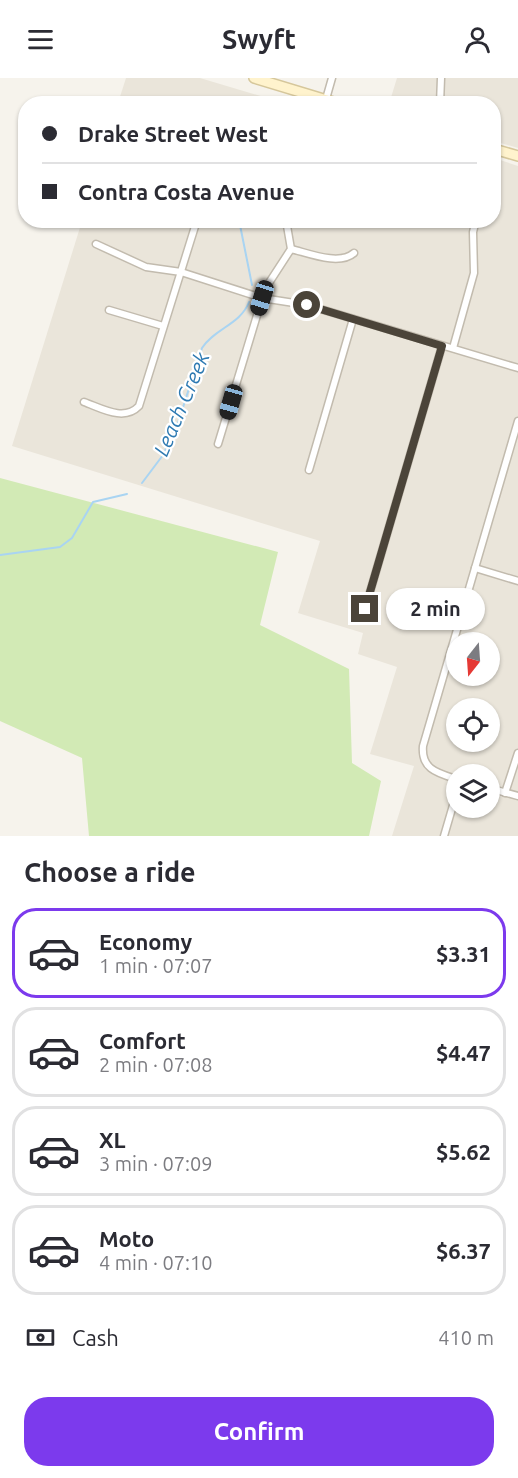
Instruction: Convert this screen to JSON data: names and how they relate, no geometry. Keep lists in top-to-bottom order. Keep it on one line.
{"water":["Leach Creek"],"north":"bottom","page":{"header":"Swyft","banner":["Drake Street West","Contra Costa Avenue"],"bubble":"2 min","heading":"Choose a ride","list":[{"name":"Economy","note":"1 min · 07:07","value":"$3.31"},{"name":"Comfort","note":"2 min · 07:08","value":"$4.47"},{"name":"XL","note":"3 min · 07:09","value":"$5.62"},{"name":"Moto","note":"4 min · 07:10","value":"$6.37"}],"pay":["Cash","410 m"],"buttons":"Confirm"}}
